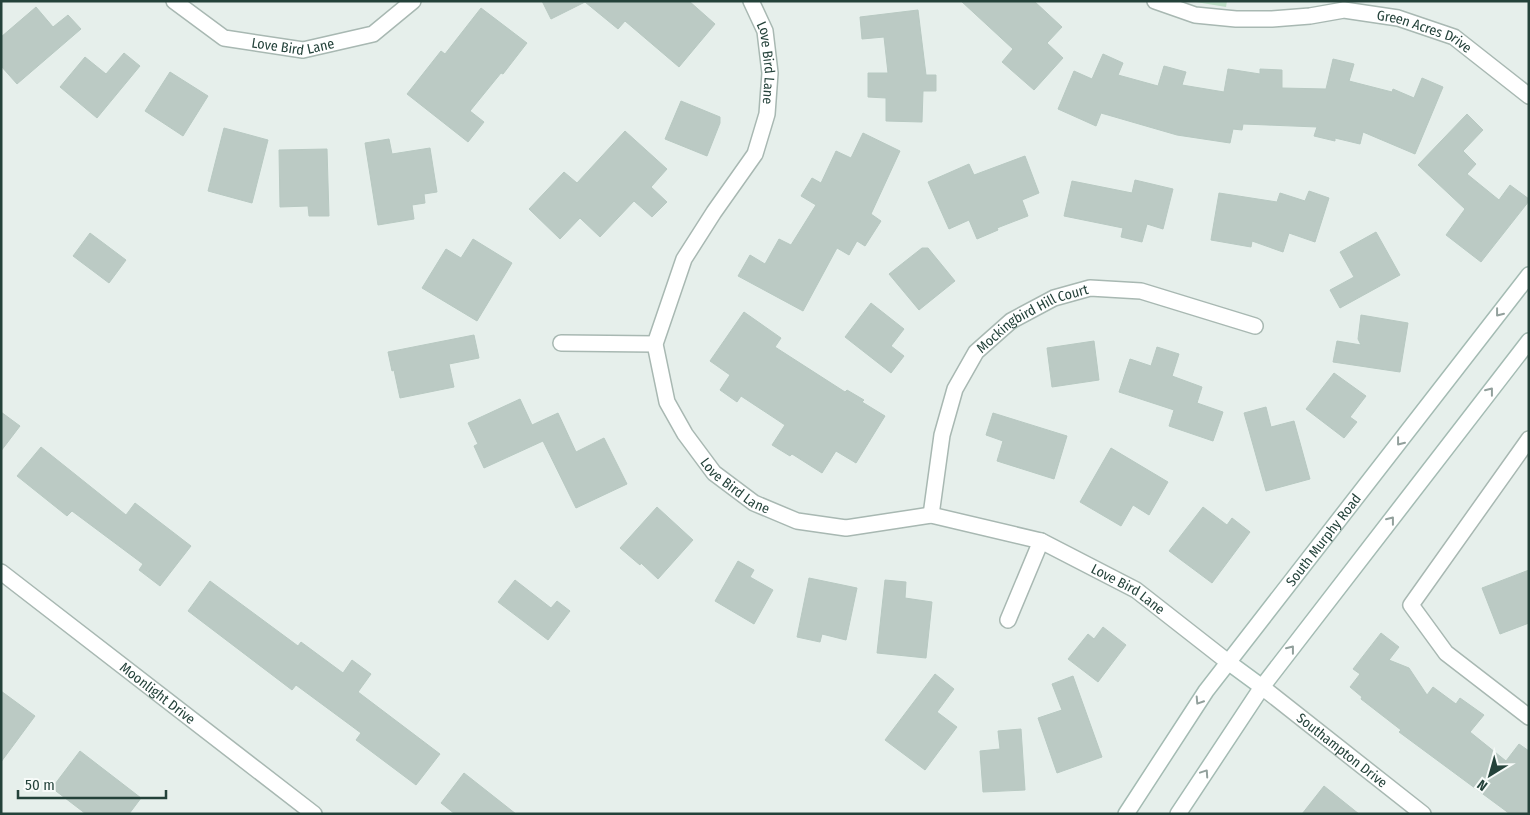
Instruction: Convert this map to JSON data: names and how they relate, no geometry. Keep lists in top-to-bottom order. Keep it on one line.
{"streets":{"street":["Green Acres Drive","Love Bird Lane","Mockingbird Hill Court","South Murphy Road","Moonlight Drive","Southampton Drive"]},"crossings":[["Love Bird Lane","Mockingbird Hill Court"],["Love Bird Lane","South Murphy Road"],["Love Bird Lane","Southampton Drive"]],"scale_bar":"50 m","north":"bottom left"}
